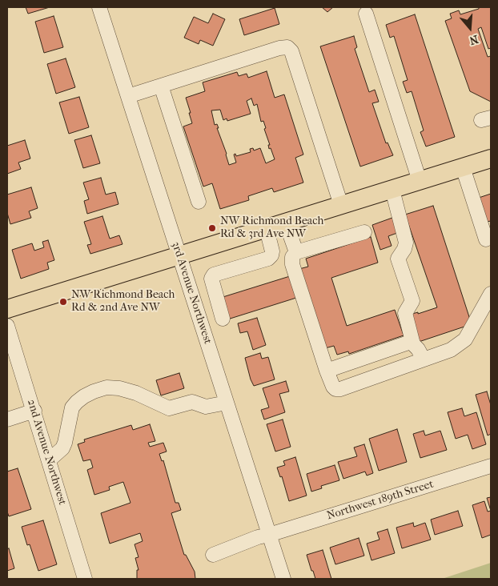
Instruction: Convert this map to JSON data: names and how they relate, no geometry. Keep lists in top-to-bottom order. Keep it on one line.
{"streets":{"street":["3rd Avenue Northwest","2nd Avenue Northwest","Northwest 189th Street"]},"crossings":[["3rd Avenue Northwest","Northwest 189th Street"]],"places":["NW Richmond Beach Rd & 3rd Ave NW","NW Richmond Beach Rd & 2nd Ave NW"],"north":"bottom"}
